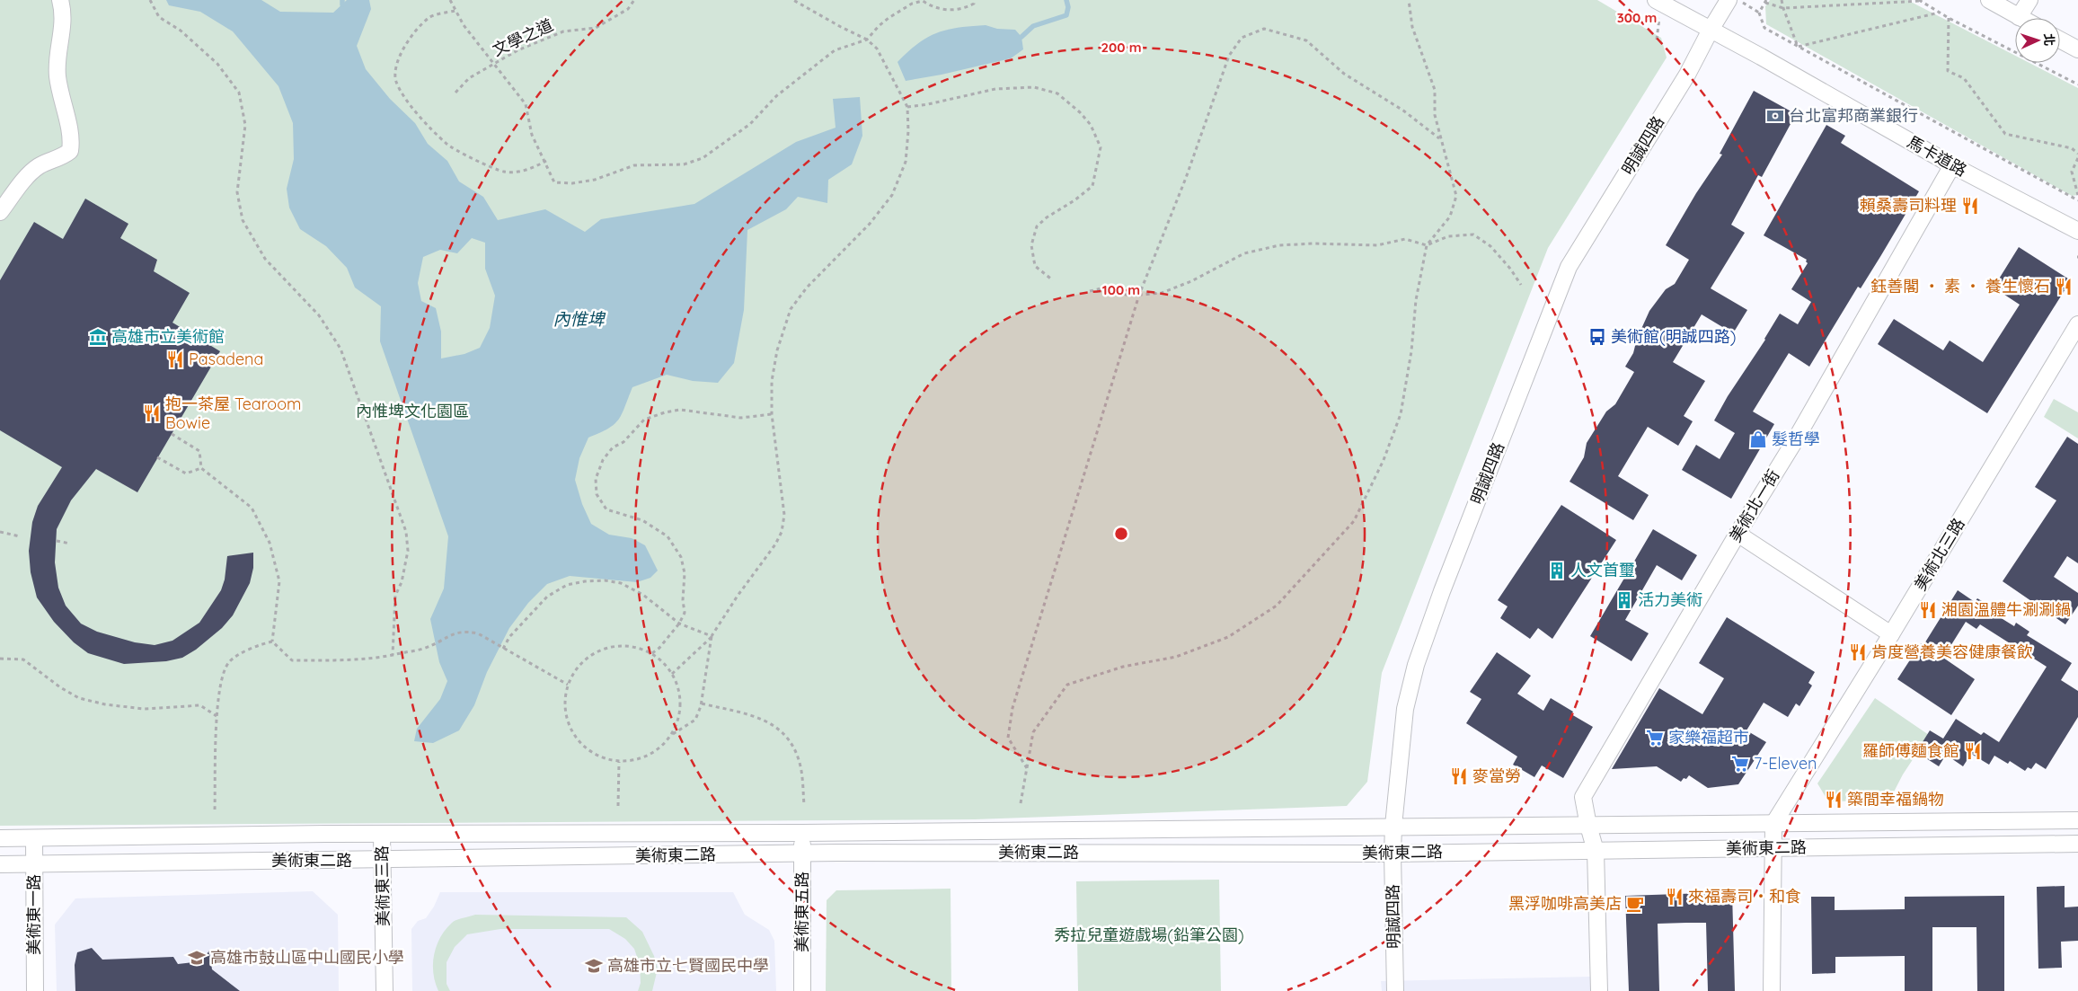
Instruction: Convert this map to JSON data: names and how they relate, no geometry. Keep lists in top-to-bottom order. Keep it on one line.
{"streets":{"street":["明誠四路","馬卡道路","美術北一街","美術北三路","美術東二路","美術東三路","美術東五路","美術東一路"],"path":["文學之道"]},"crossings":[["明誠四路","馬卡道路"],["明誠四路","美術東二路"],["馬卡道路","美術北一街"],["美術北一街","美術東二路"],["美術北三路","美術東二路"],["美術東二路","美術東三路"],["美術東二路","美術東五路"],["美術東二路","美術東一路"]],"water":["內惟埤"],"parks":["內惟埤文化園區","秀拉兒童遊戲場(鉛筆公園)"],"places":{"bank":["台北富邦商業銀行"],"restaurant":["賴桑壽司料理","鈺善閣 ‧ 素 ‧ 養生懷石","Pasadena","抱一茶屋 Tearoom Bowie","湘園溫體牛涮涮鍋","肯度營養美容健康餐飲","羅師傅麵食館","麥當勞","築間幸福鍋物","來福壽司‧和食"],"museum":["高雄市立美術館"],"bus stop":["美術館(明誠四路)"],"shop":["髮哲學"],"building":["人文首璽","活力美術"],"supermarket":["家樂福超市","7-Eleven"],"cafe":["黑浮咖啡高美店"],"school or university":["高雄市鼓山區中山國民小學","高雄市立七賢國民中學"]},"north":"right","rings":["300 m","200 m","100 m"]}
